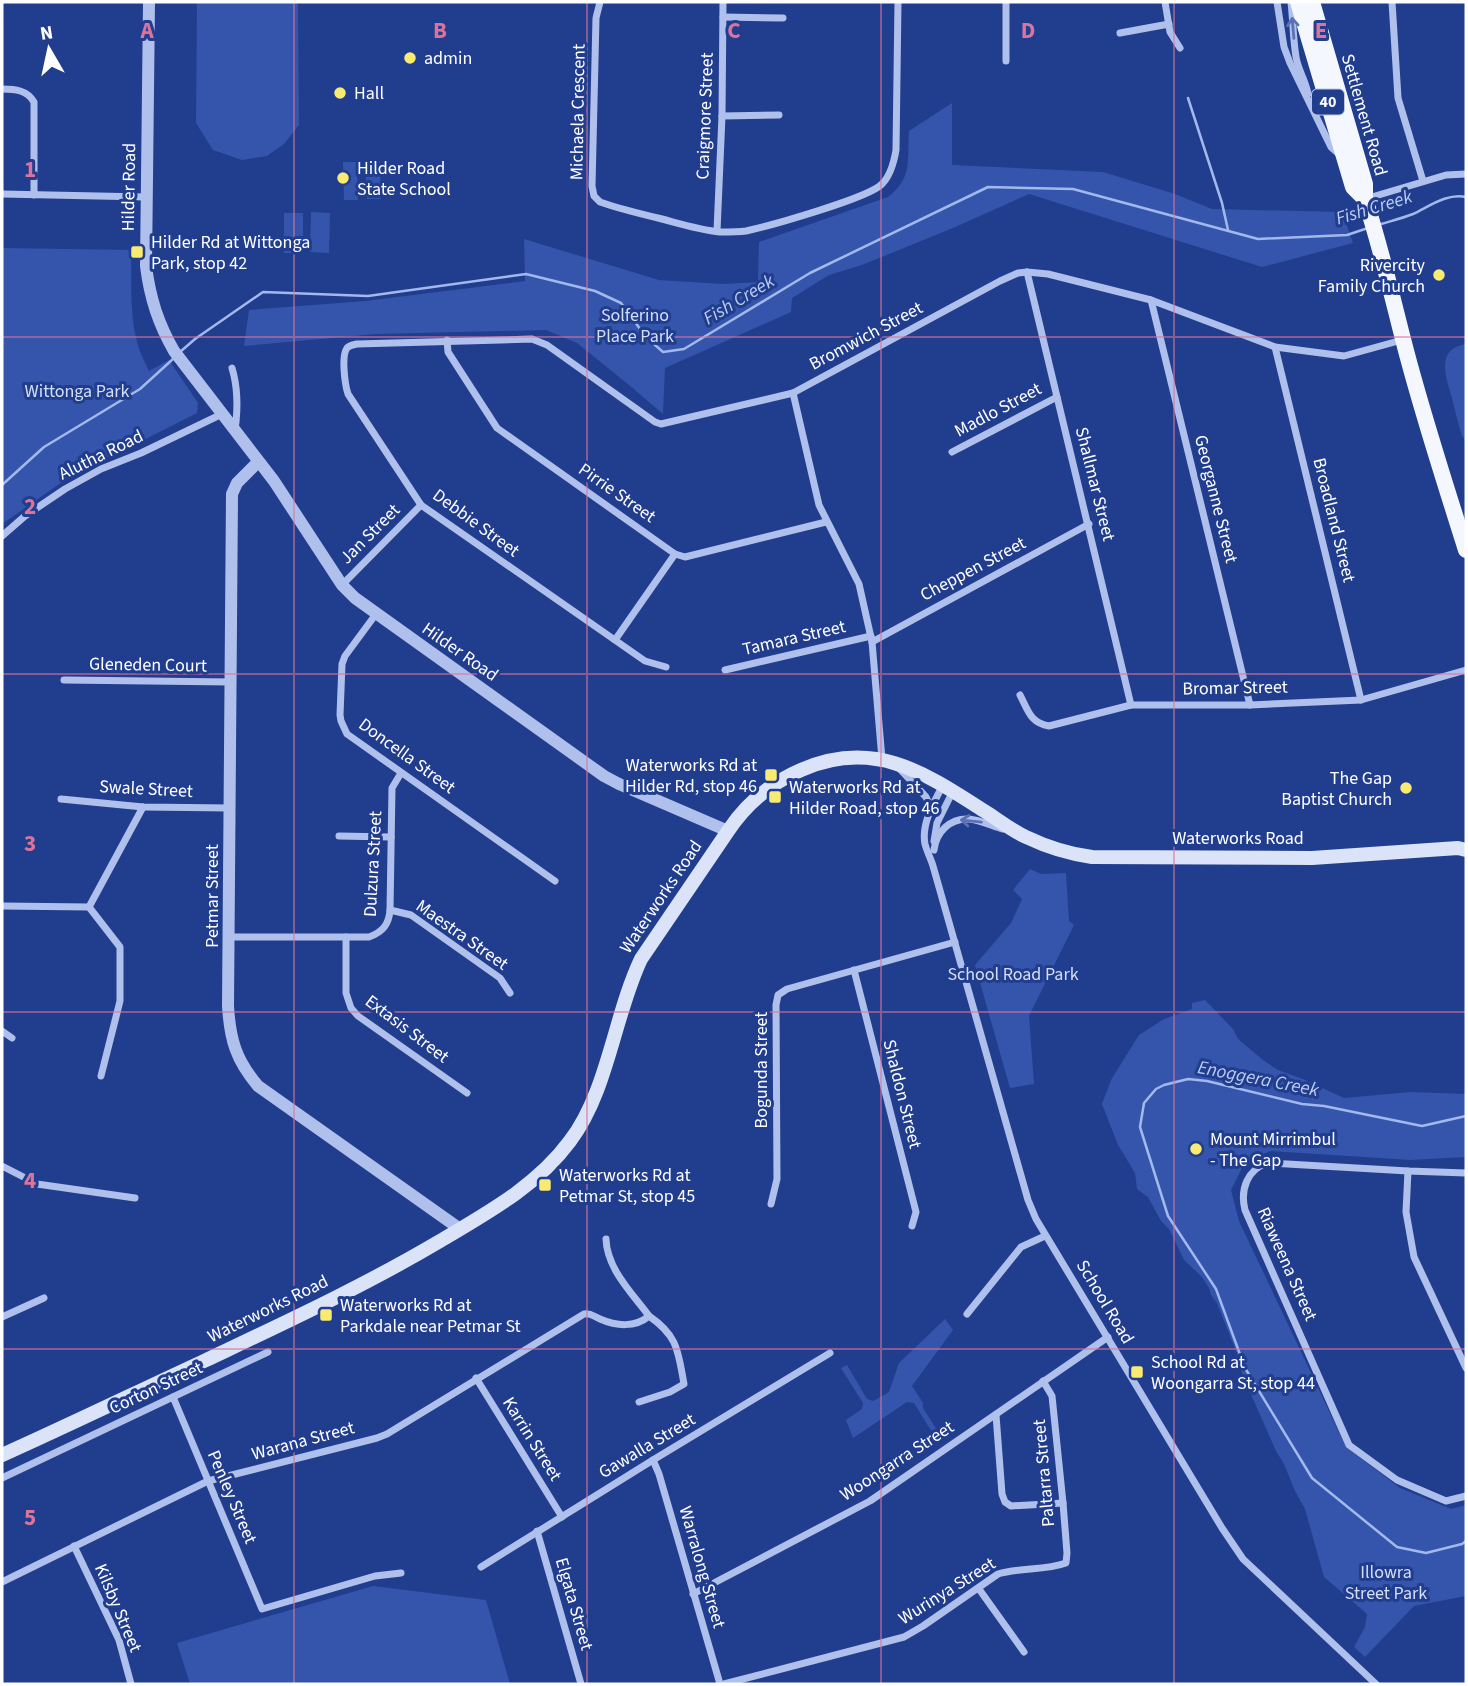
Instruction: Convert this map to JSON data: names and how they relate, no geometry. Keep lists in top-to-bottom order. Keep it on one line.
{"streets":{"main road":["40","Settlement Road","Waterworks Road"],"street":["Michaela Crescent","Craigmore Street","Hilder Road","Bromwich Street","Madlo Street","Alutha Road","Shallmar Street","Pirrie Street","Georganne Street","Broadland Street","Debbie Street","Jan Street","Cheppen Street","Tamara Street","Gleneden Court","Bromar Street","Doncella Street","Swale Street","Dulzura Street","Petmar Street","Maestra Street","Extasis Street","Bogunda Street","Shaldon Street","Riaweena Street","School Road","Corton Street","Karrin Street","Warana Street","Gawalla Street","Woongarra Street","Paltarra Street","Penley Street","Warralong Street","Wurinya Street","Elgata Street","Kilsby Street"]},"crossings":[["Michaela Crescent","Craigmore Street"],["Settlement Road","Bromwich Street"],["Hilder Road","Alutha Road"],["Hilder Road","Jan Street"],["Hilder Road","Doncella Street"],["Hilder Road","Waterworks Road"],["Hilder Road","Petmar Street"],["Bromwich Street","Shallmar Street"],["Bromwich Street","Pirrie Street"],["Bromwich Street","Georganne Street"],["Bromwich Street","Broadland Street"],["Bromwich Street","Debbie Street"],["Madlo Street","Shallmar Street"],["Shallmar Street","Cheppen Street"],["Shallmar Street","Bromar Street"],["Georganne Street","Bromar Street"],["Broadland Street","Bromar Street"],["Debbie Street","Jan Street"],["Cheppen Street","Tamara Street"],["Gleneden Court","Petmar Street"],["Doncella Street","Dulzura Street"],["Swale Street","Petmar Street"],["Waterworks Road","Petmar Street"],["Waterworks Road","School Road"],["Dulzura Street","Petmar Street"],["Dulzura Street","Maestra Street"],["Dulzura Street","Extasis Street"],["Bogunda Street","Shaldon Street"],["Bogunda Street","School Road"],["School Road","Woongarra Street"],["Corton Street","Penley Street"],["Karrin Street","Warana Street"],["Karrin Street","Gawalla Street"],["Warana Street","Penley Street"],["Warana Street","Kilsby Street"],["Gawalla Street","Warralong Street"],["Gawalla Street","Elgata Street"],["Woongarra Street","Paltarra Street"],["Woongarra Street","Warralong Street"],["Paltarra Street","Wurinya Street"],["Warralong Street","Wurinya Street"]],"water":["Fish Creek","Enoggera Creek"],"parks":["Solferino Place Park","Wittonga Park","School Road Park","Illowra Street Park"],"places":{"other":["admin","Hall","Hilder Road State School","Rivercity Family Church","The Gap Baptist Church","Mount Mirrimbul - The Gap"],"transit":["Hilder Rd at Wittonga Park, stop 42","Waterworks Rd at Hilder Rd, stop 46","Waterworks Rd at Hilder Road, stop 46","Waterworks Rd at Petmar St, stop 45","Waterworks Rd at Parkdale near Petmar St","School Rd at Woongarra St, stop 44"]},"north":"top","grid":{"columns":["A","B","C","D","E"],"rows":["1","2","3","4","5"]}}
